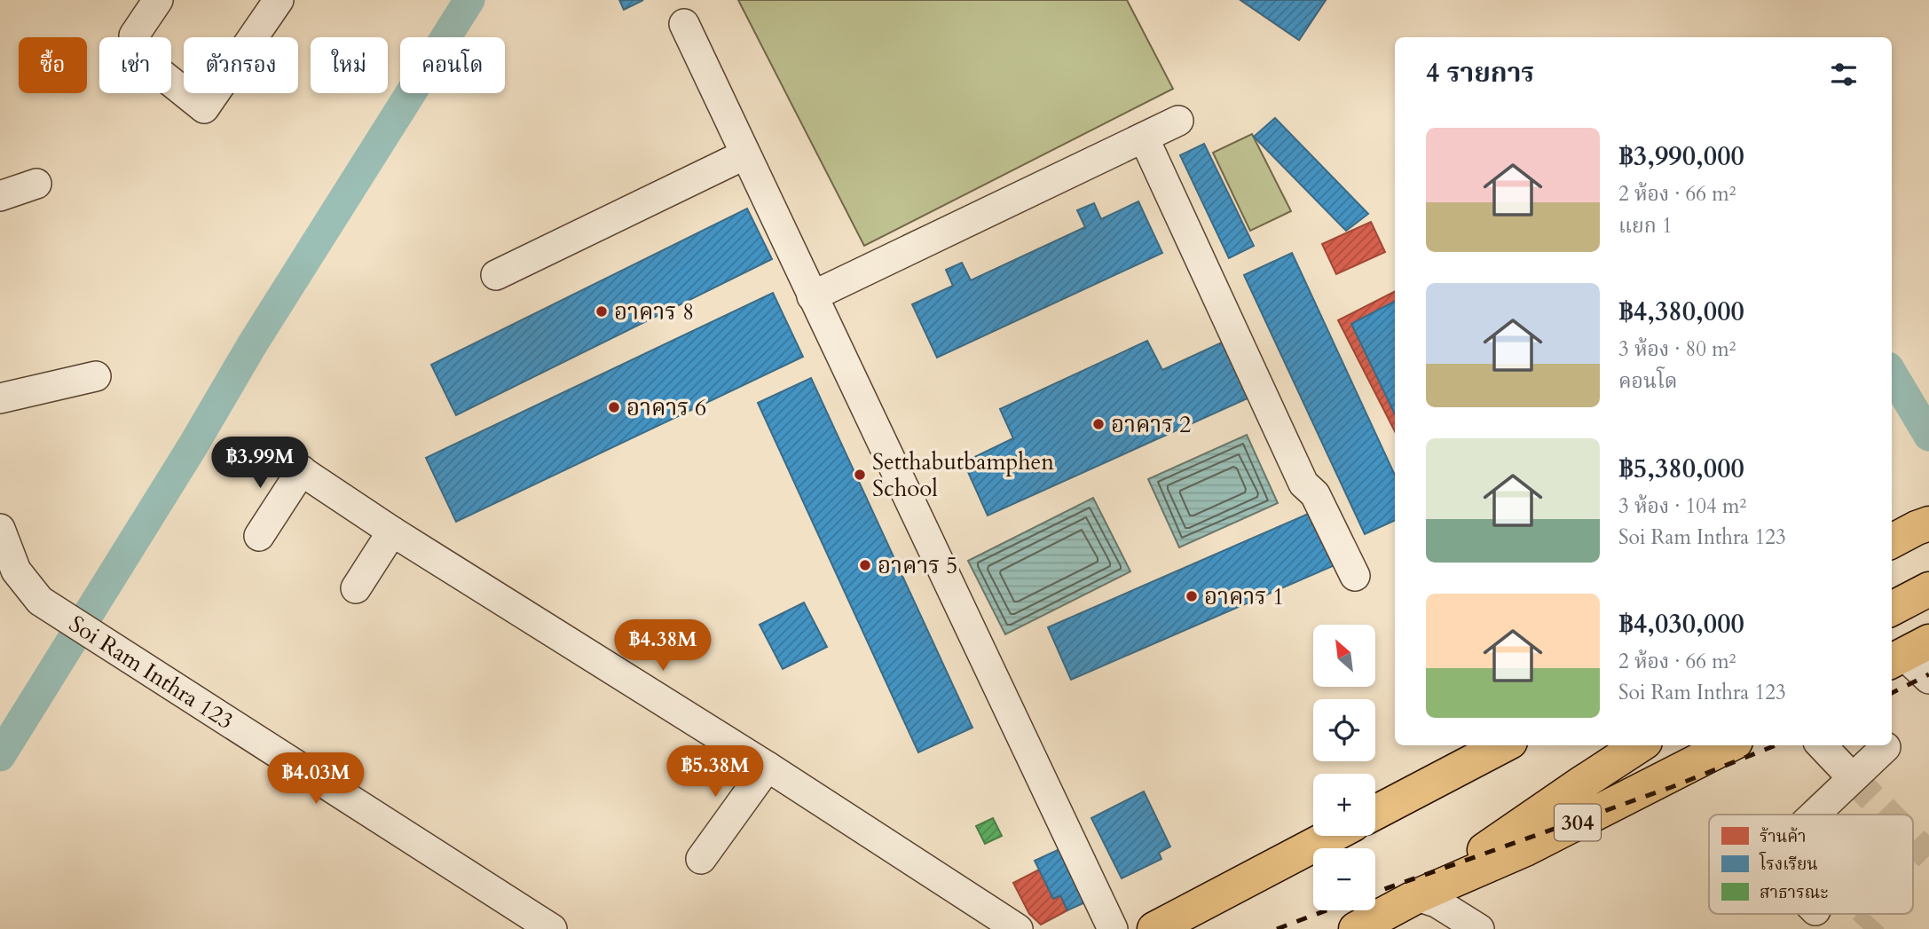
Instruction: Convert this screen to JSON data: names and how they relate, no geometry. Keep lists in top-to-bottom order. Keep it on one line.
{"streets":{"highway":["304"],"street":["Soi Ram Inthra 123"]},"places":["อาคาร 8","อาคาร 6","อาคาร 2","Setthabutbamphen School","อาคาร 5","อาคาร 1"],"legend":["ร้านค้า","โรงเรียน","สาธารณะ"],"north":"top left","page":{"chip":["ซื้อ","เช่า","ตัวกรอง","ใหม่","คอนโด"],"heading":"4 รายการ","list":[{"name":"฿3,990,000","note":"2 ห้อง · 66 m² · แยก 1"},{"name":"฿4,380,000","note":"3 ห้อง · 80 m² · คอนโด"},{"name":"฿5,380,000","note":"3 ห้อง · 104 m² · Soi Ram Inthra 123"},{"name":"฿4,030,000","note":"2 ห้อง · 66 m² · Soi Ram Inthra 123"}],"price":["฿3.99M","฿4.38M","฿5.38M","฿4.03M"],"map_buttons":["+","−"]}}
